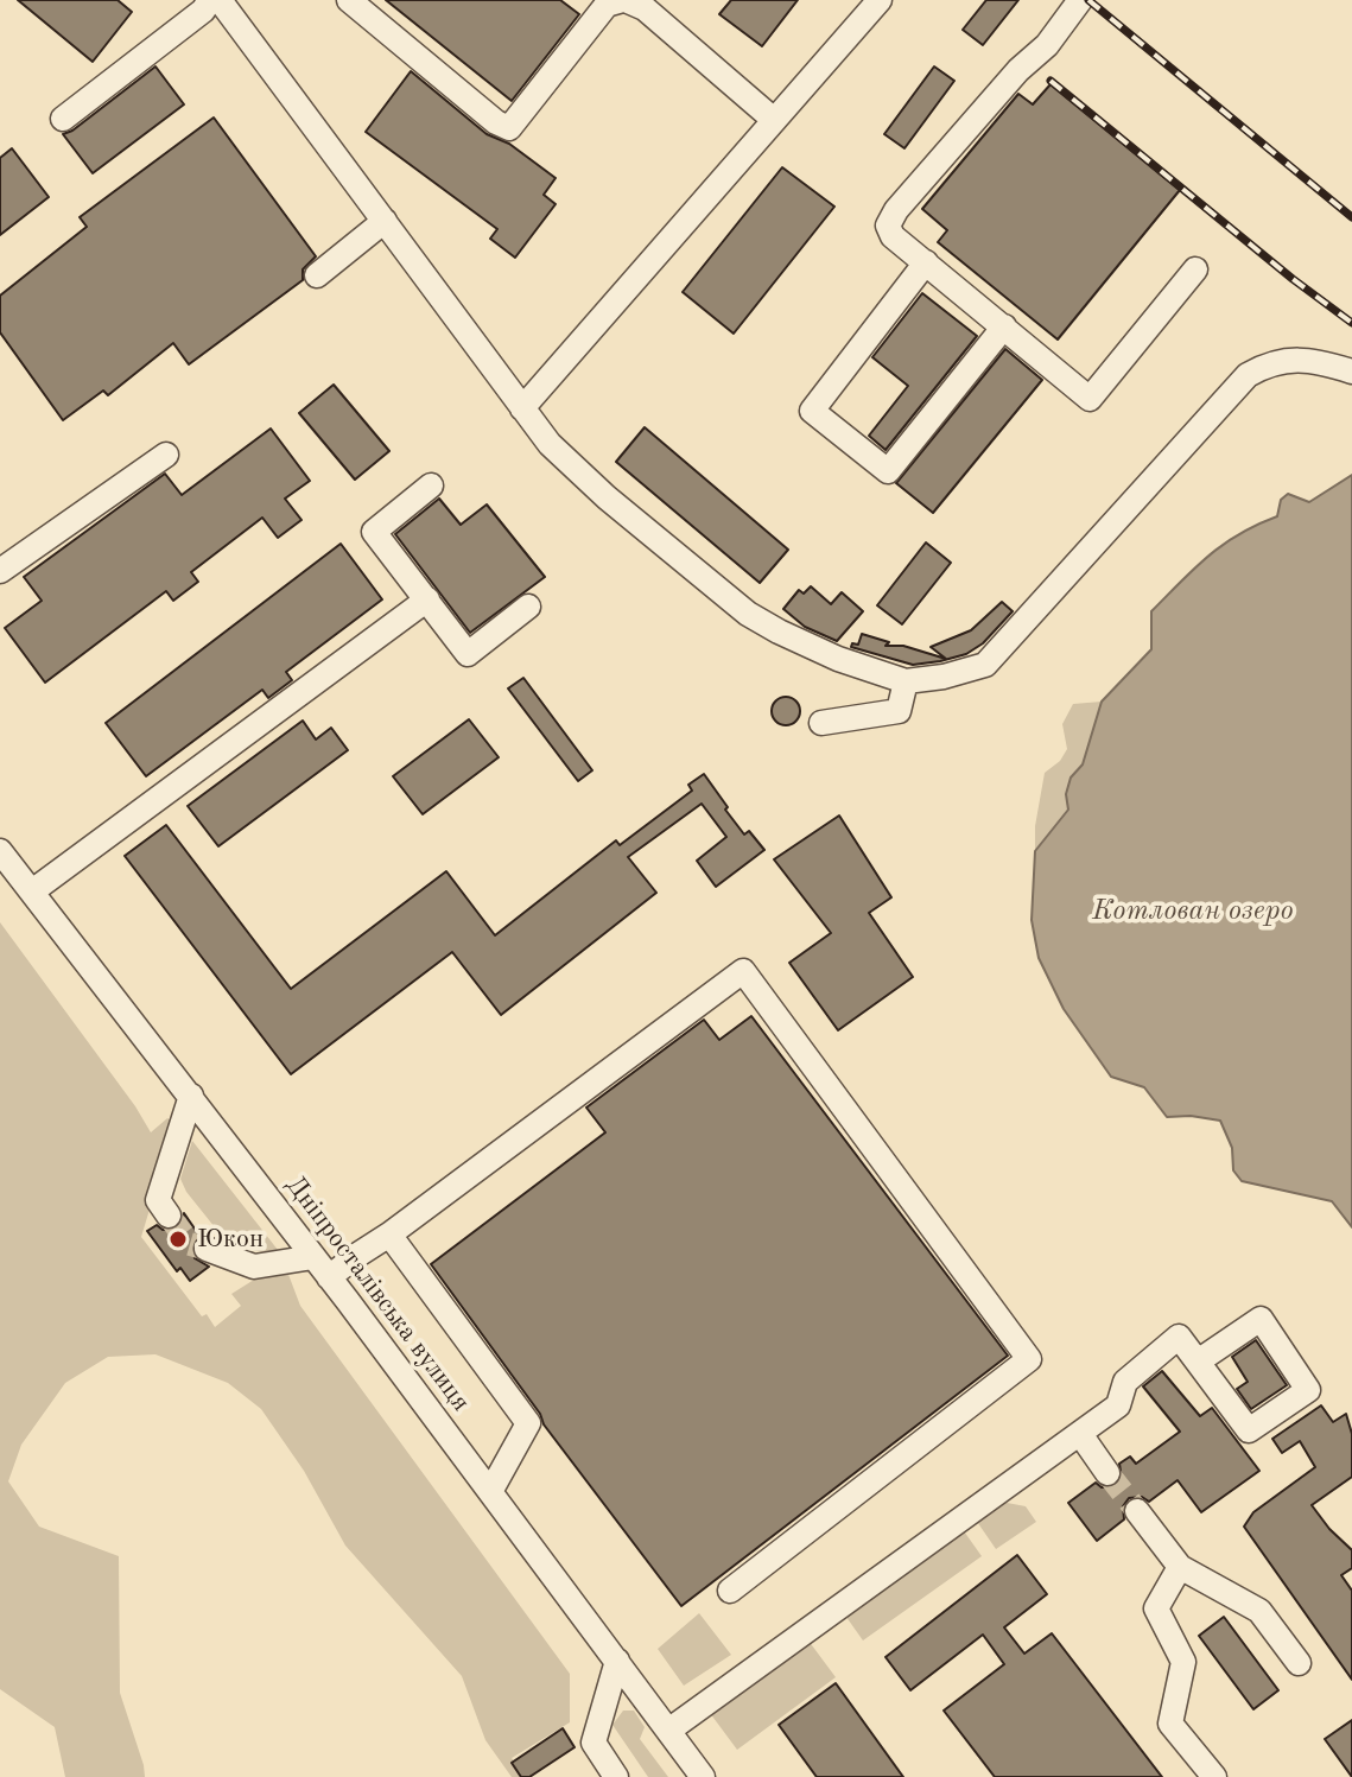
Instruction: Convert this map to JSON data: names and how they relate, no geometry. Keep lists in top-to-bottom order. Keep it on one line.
{"streets":{"street":["Дніпросталівська вулиця"]},"water":["Котлован озеро"],"places":["Юкон"]}
